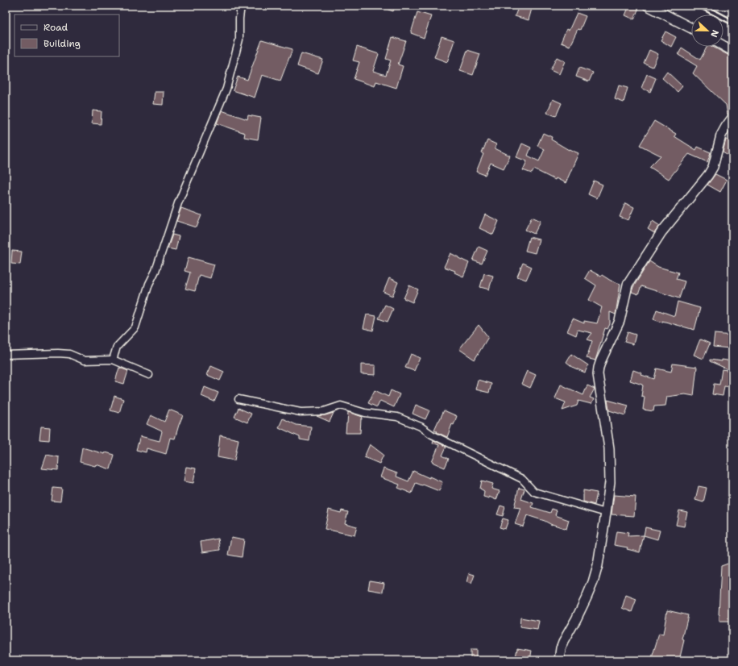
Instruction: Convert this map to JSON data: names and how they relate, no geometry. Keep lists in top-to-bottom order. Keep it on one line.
{"legend":["Road","Building"],"north":"right"}
